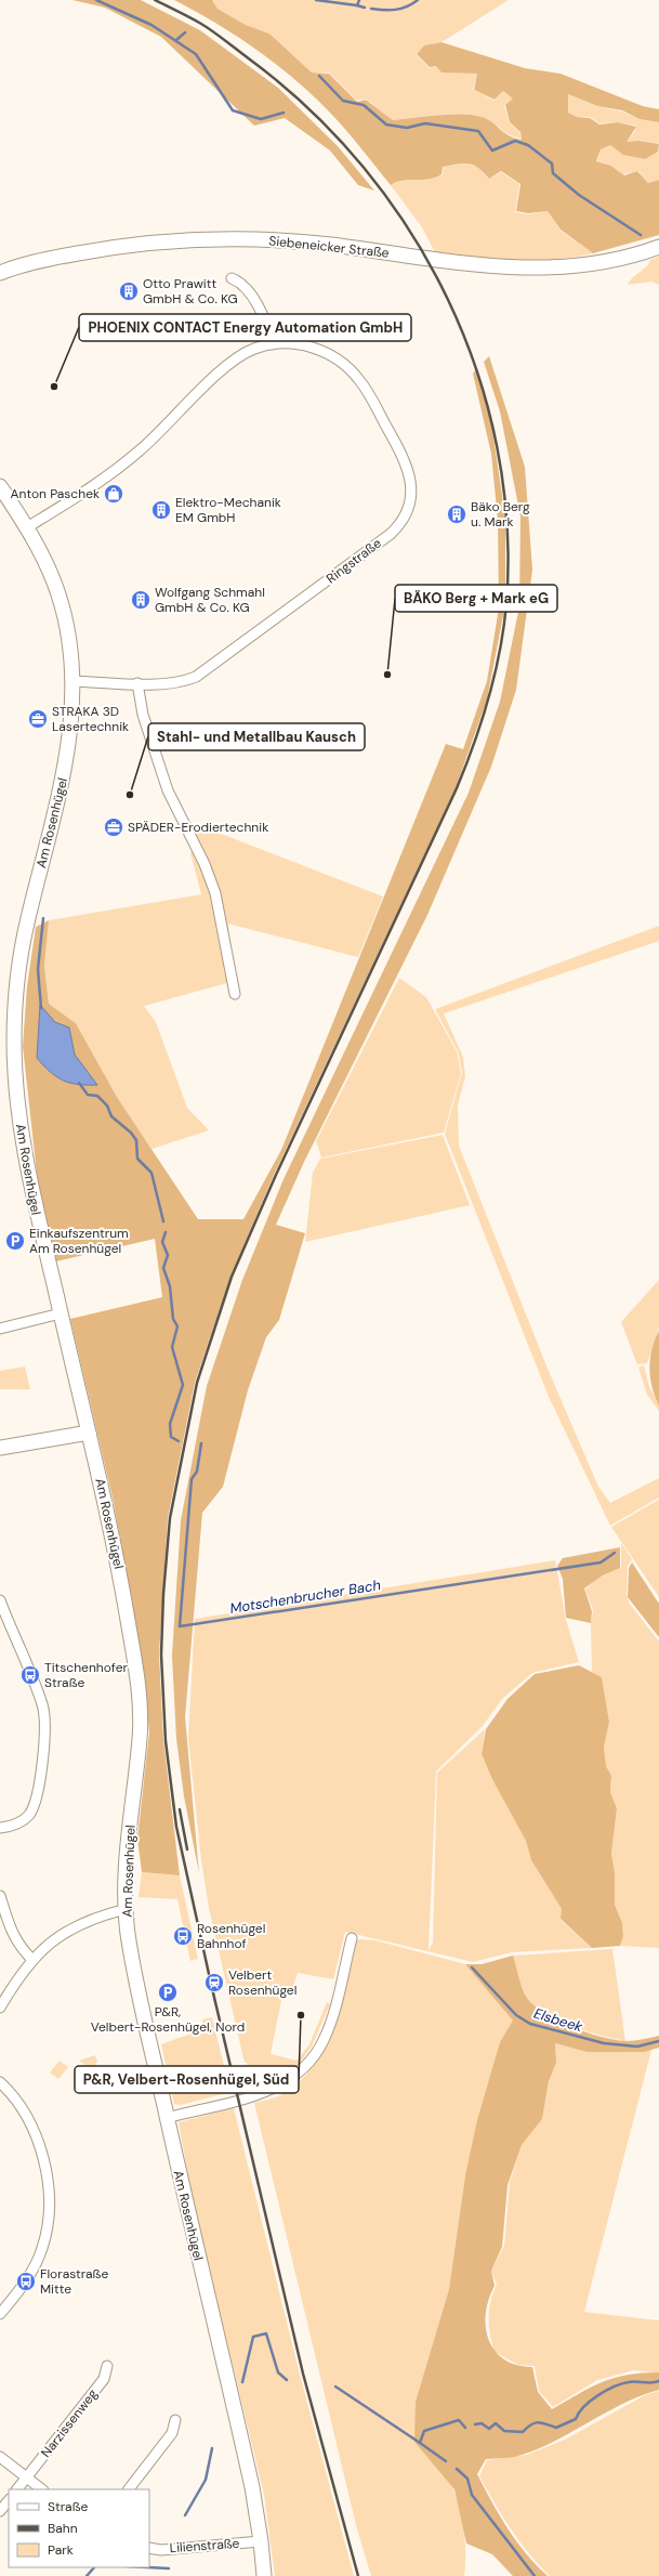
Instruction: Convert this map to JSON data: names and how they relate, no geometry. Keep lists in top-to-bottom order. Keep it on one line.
{"streets":{"street":["Siebeneicker Straße","Ringstraße","Am Rosenhügel","Narzissenweg","Lilienstraße"]},"crossings":[["Ringstraße","Am Rosenhügel"],["Am Rosenhügel","Lilienstraße"]],"water":["Motschenbrucher Bach","Elsbeek"],"places":{"building":["Otto Prawitt GmbH & Co. KG","Elektro-Mechanik EM GmbH","Bäko Berg u. Mark","Wolfgang Schmahl GmbH & Co. KG"],"other":["PHOENIX CONTACT Energy Automation GmbH","BÄKO Berg + Mark eG","Stahl- und Metallbau Kausch","P&R, Velbert-Rosenhügel, Süd"],"shop":["Anton Paschek"],"office":["STRAKA 3D Lasertechnik","SPÄDER-Erodiertechnik"],"parking":["Einkaufszentrum Am Rosenhügel","P&R, Velbert-Rosenhügel, Nord"],"bus stop":["Titschenhofer Straße","Rosenhügel Bahnhof","Florastraße Mitte"],"station":["Velbert Rosenhügel"]},"legend":["Straße","Bahn","Park"]}
